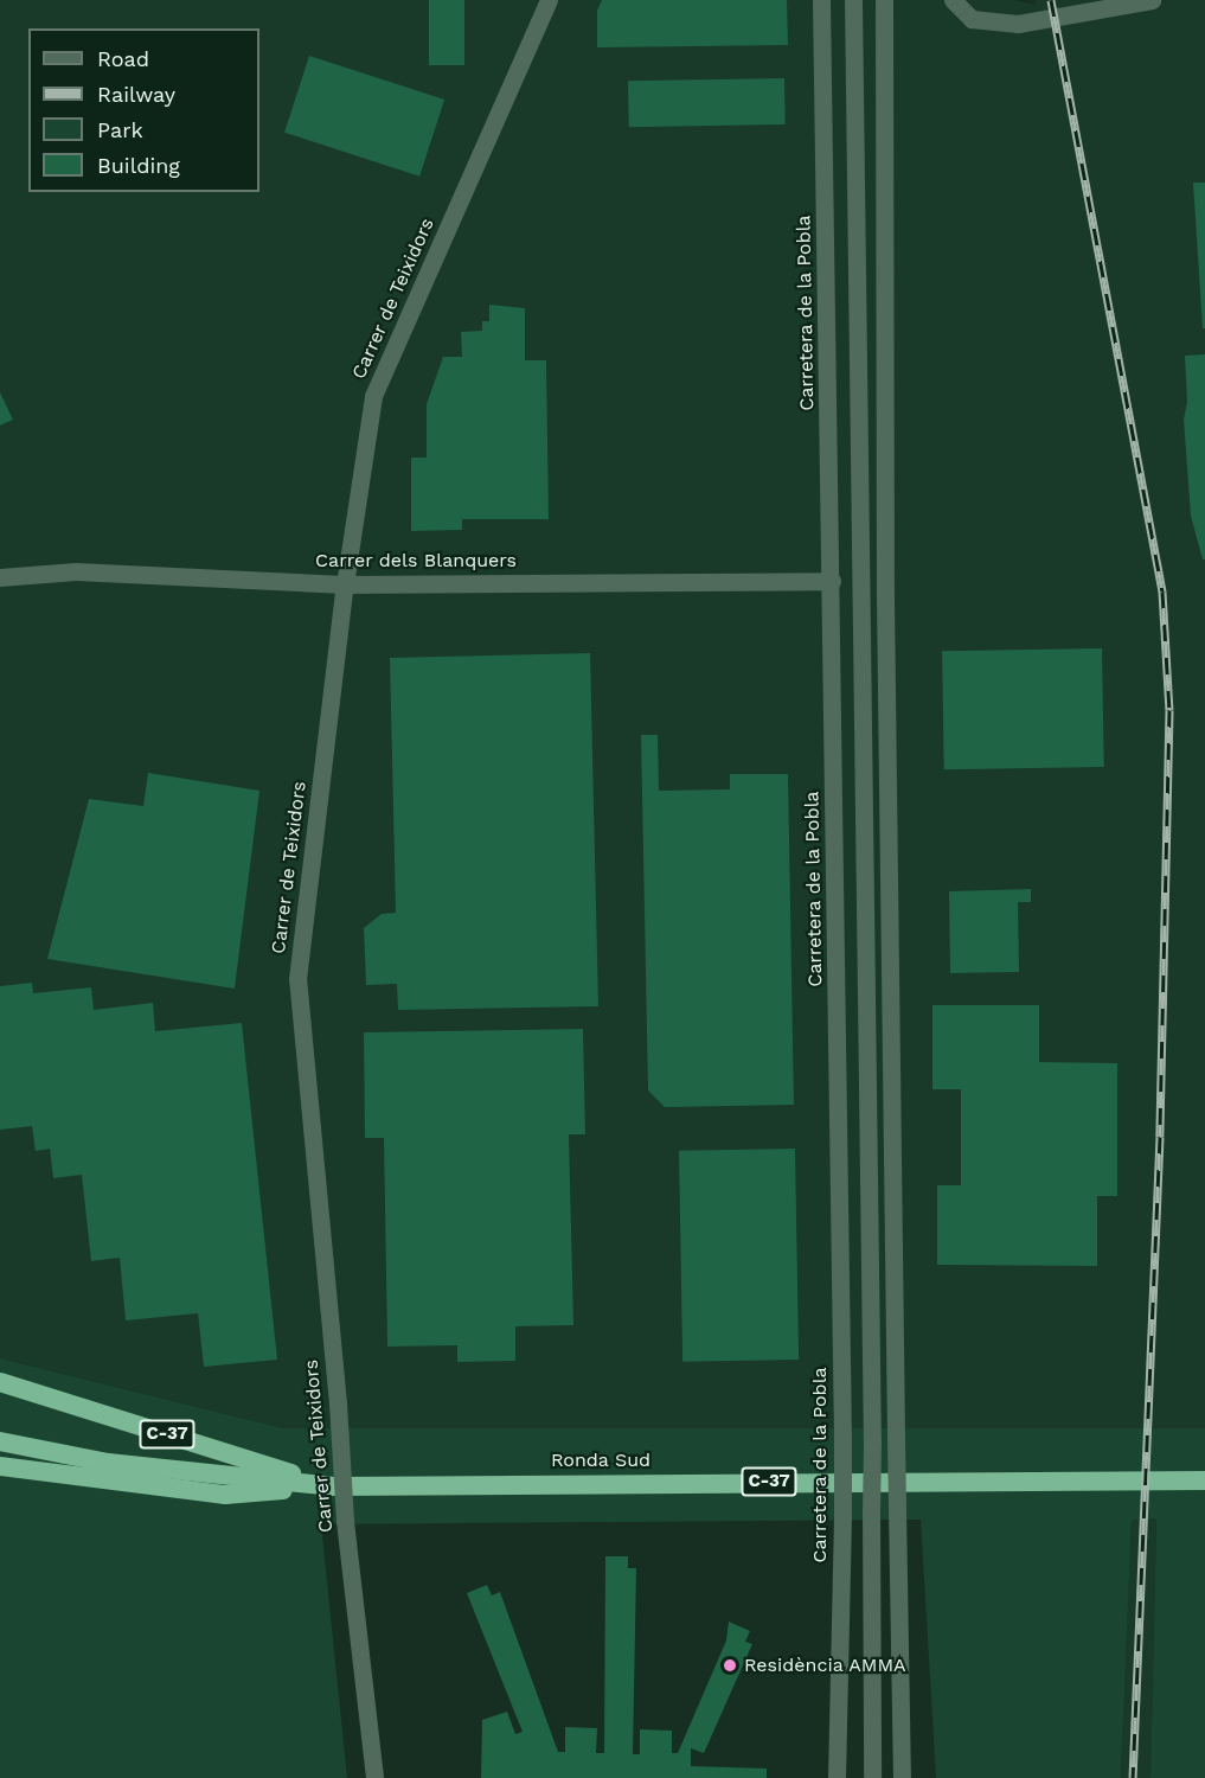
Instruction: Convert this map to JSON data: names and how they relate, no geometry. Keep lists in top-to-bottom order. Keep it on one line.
{"streets":{"highway":["C-37","Ronda Sud"],"street":["Carrer de Teixidors","Carretera de la Pobla","Carrer dels Blanquers"]},"crossings":[["Carrer de Teixidors","Carrer dels Blanquers"],["Carretera de la Pobla","Carrer dels Blanquers"],["C-37","Ronda Sud"]],"places":["Residència AMMA"],"legend":["Road","Railway","Park","Building"]}
